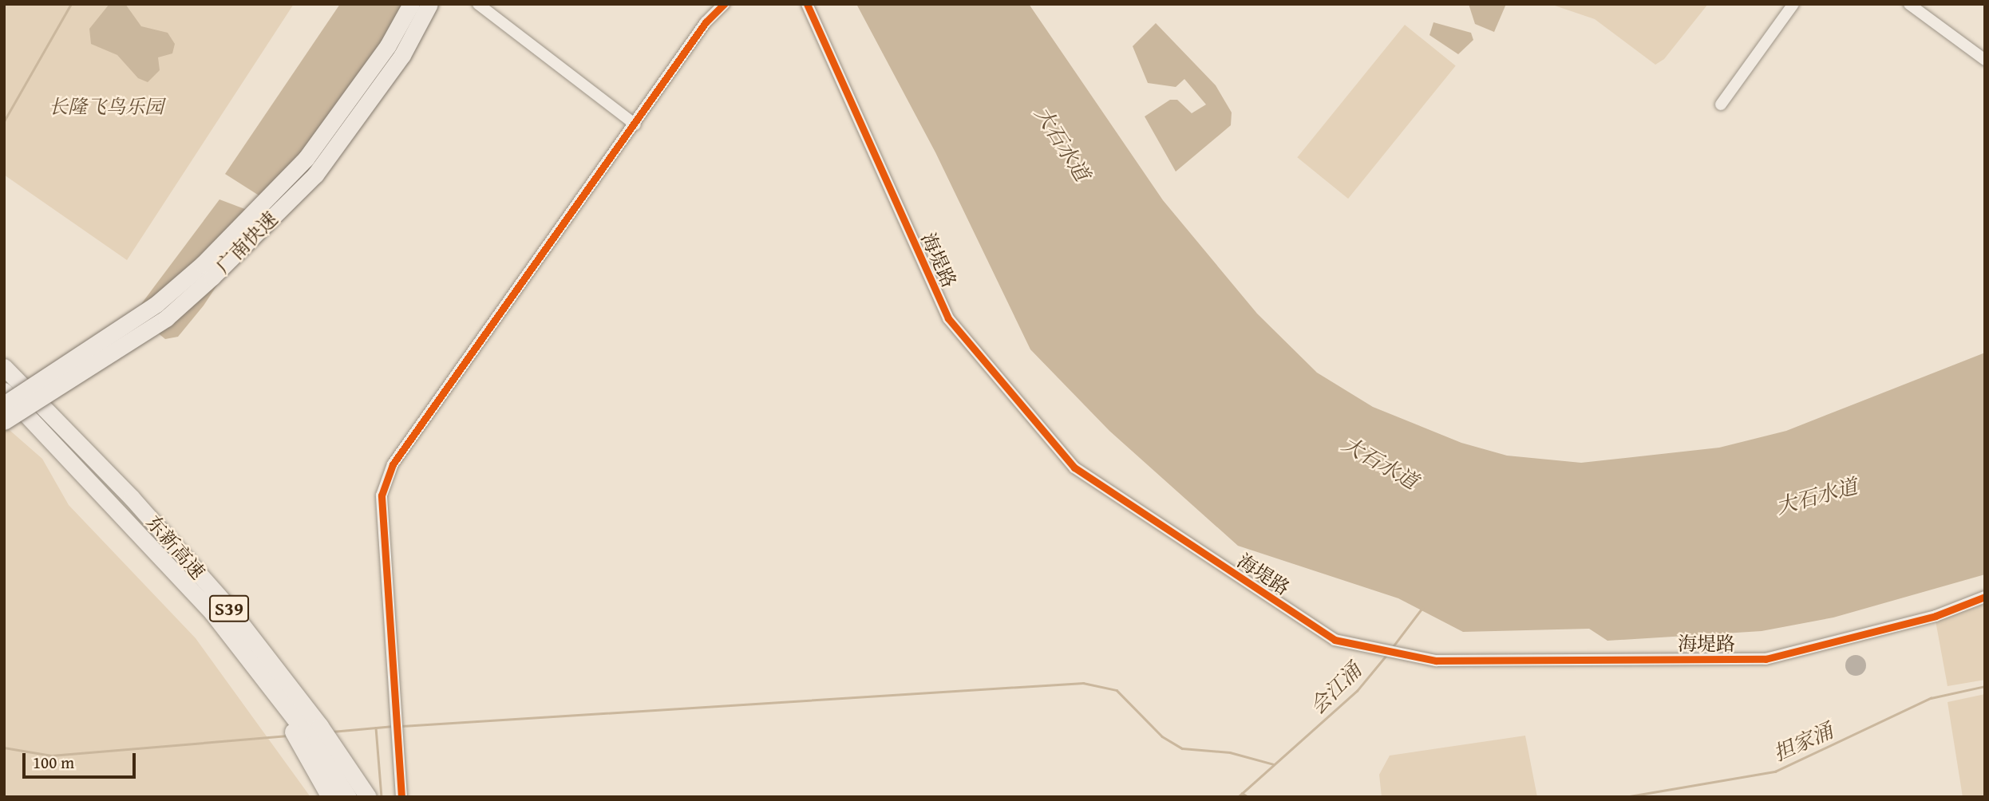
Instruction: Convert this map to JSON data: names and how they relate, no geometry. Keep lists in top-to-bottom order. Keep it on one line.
{"streets":{"highway":["广南快速","东新高速","S39"],"street":["海堤路"]},"water":["大石水道","会江涌","担家涌"],"parks":["长隆飞鸟乐园"],"scale_bar":"100 m"}
